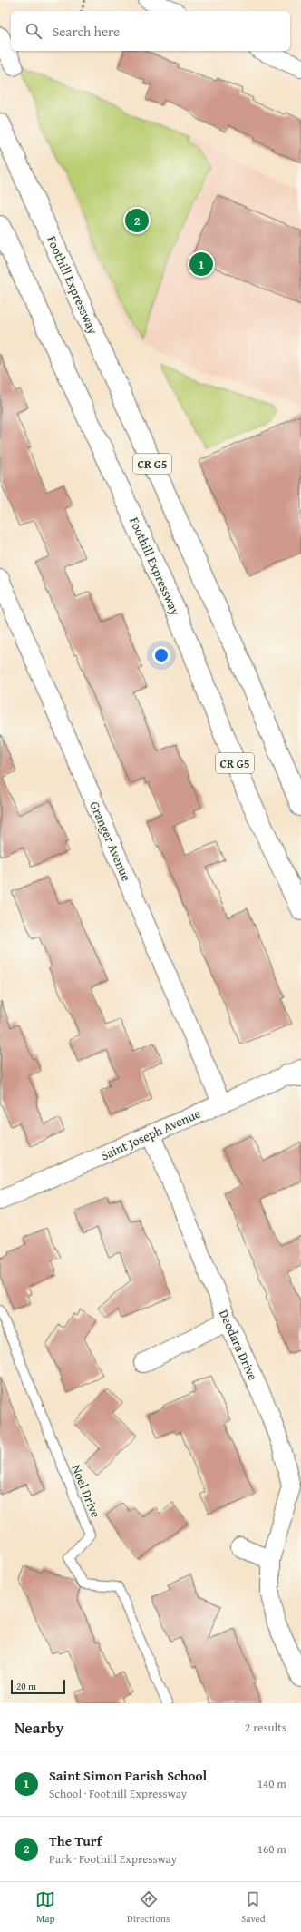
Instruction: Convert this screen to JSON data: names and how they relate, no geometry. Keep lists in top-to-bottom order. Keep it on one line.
{"streets":{"highway":["Foothill Expressway","CR G5"],"street":["Granger Avenue","Saint Joseph Avenue","Deodara Drive"],"lane":["Noel Drive"]},"crossings":[["Granger Avenue","Saint Joseph Avenue"],["Saint Joseph Avenue","Deodara Drive"]],"scale_bar":"20 m","page":{"search":"Search here","pins":["2","1"],"scale":"20 m","heading":["Nearby","2 results"],"list":[{"mark":"1","name":"Saint Simon Parish School","note":"School · Foothill Expressway","value":"140 m"},{"mark":"2","name":"The Turf","note":"Park · Foothill Expressway","value":"160 m"}],"nav":["Map","Directions","Saved"]}}
